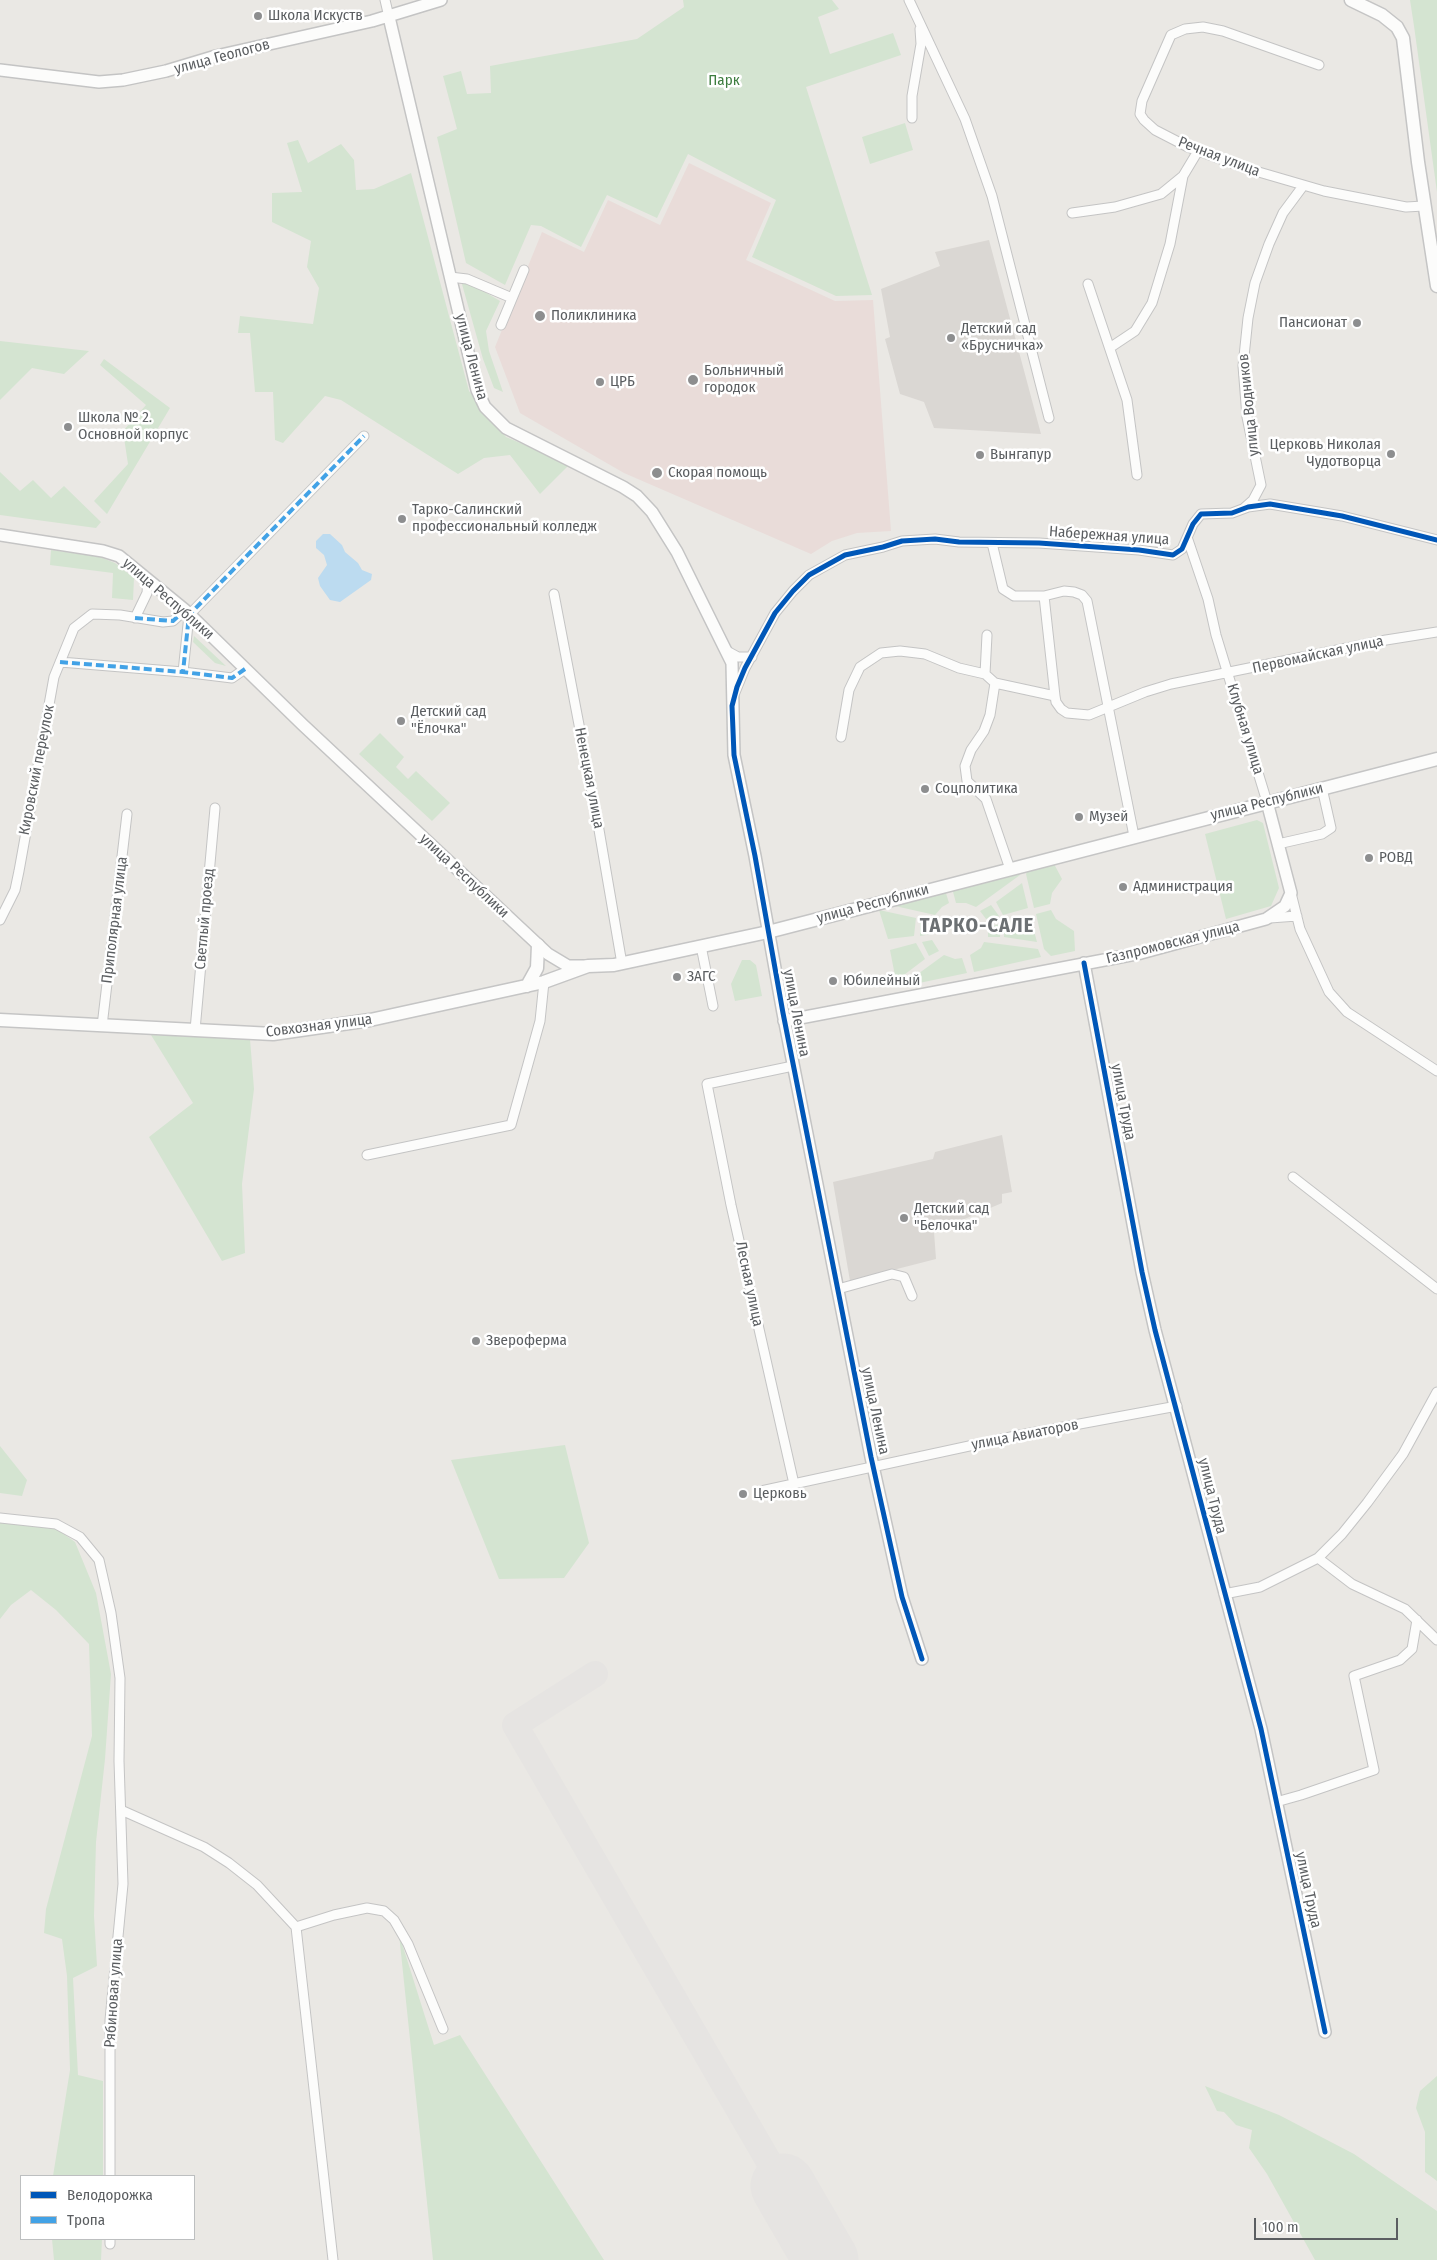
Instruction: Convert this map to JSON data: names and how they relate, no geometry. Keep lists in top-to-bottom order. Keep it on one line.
{"streets":{"main road":["улица Республики","Совхозная улица"],"street":["улица Геологов","Речная улица","улица Ленина","улица Водников","Набережная улица","Первомайская улица","Клубная улица","Кировский переулок","Ненецкая улица","Светлый проезд","Приполярная улица","Газпромовская улица","улица Труда","Лесная улица","улица Авиаторов","Рябиновая улица"]},"crossings":[["улица Геологов","улица Ленина"],["Речная улица","улица Водников"],["улица Ленина","Набережная улица"],["улица Ленина","улица Республики"],["улица Ленина","Газпромовская улица"],["улица Ленина","Лесная улица"],["улица Ленина","улица Авиаторов"],["Набережная улица","Клубная улица"],["улица Республики","Клубная улица"],["улица Республики","Ненецкая улица"],["улица Республики","Совхозная улица"],["Первомайская улица","Клубная улица"],["Светлый проезд","Совхозная улица"],["Приполярная улица","Совхозная улица"],["Газпромовская улица","улица Труда"],["улица Труда","улица Авиаторов"],["Лесная улица","улица Авиаторов"]],"districts":["ТАРКО-САЛЕ"],"parks":["Парк"],"places":["Школа Искуств","Поликлиника","Пансионат","Детский сад «Брусничка»","Больничный городок","ЦРБ","Школа № 2. Основной корпус","Церковь Николая Чудотворца","Вынгапур","Скорая помощь","Тарко-Салинский профессиональный колледж","Детский сад \"Ёлочка\"","Соцполитика","Музей","РОВД","Администрация","ЗАГС","Юбилейный","Детский сад \"Белочка\"","Звероферма","Церковь"],"legend":["Велодорожка","Тропа"],"scale_bar":"100 m"}
